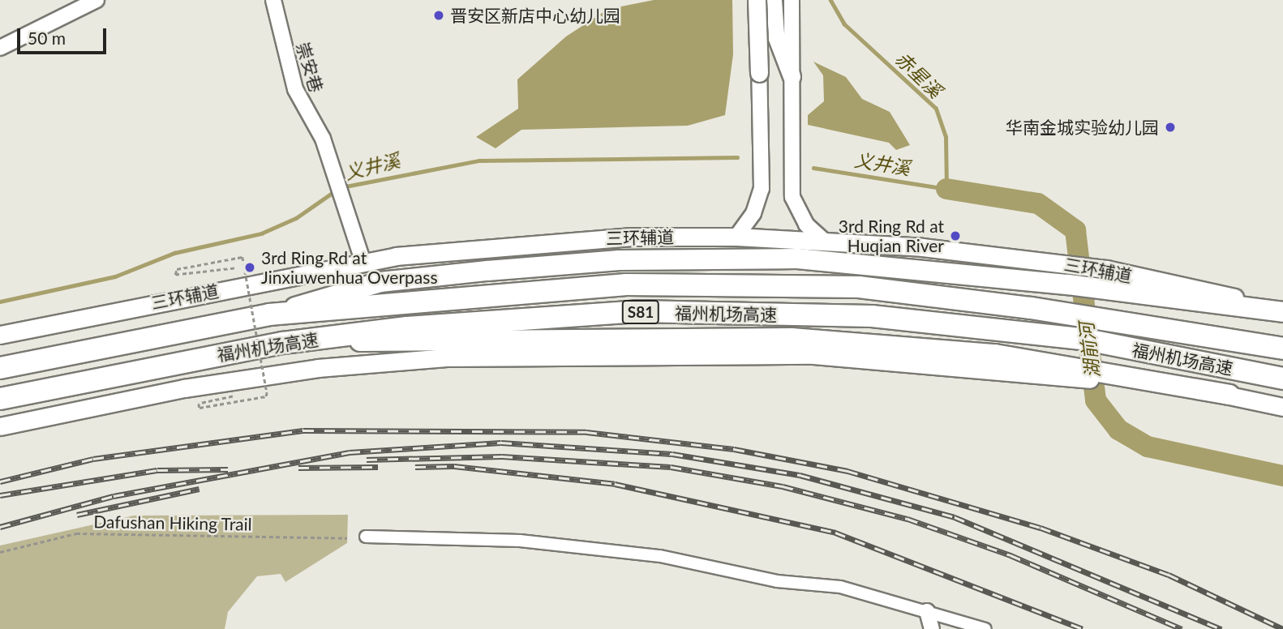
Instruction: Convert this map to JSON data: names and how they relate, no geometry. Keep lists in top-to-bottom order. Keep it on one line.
{"streets":{"highway":["S81","福州机场高速"],"main road":["三环辅道"],"street":["崇安巷"],"path":["Dafushan Hiking Trail"]},"crossings":[["崇安巷","三环辅道"]],"water":["赤星溪","义井溪","湖前河"],"places":["晋安区新店中心幼儿园","华南金城实验幼儿园","3rd Ring Rd at Huqian River","3rd Ring Rd at Jinxiuwenhua Overpass"],"scale_bar":"50 m"}
